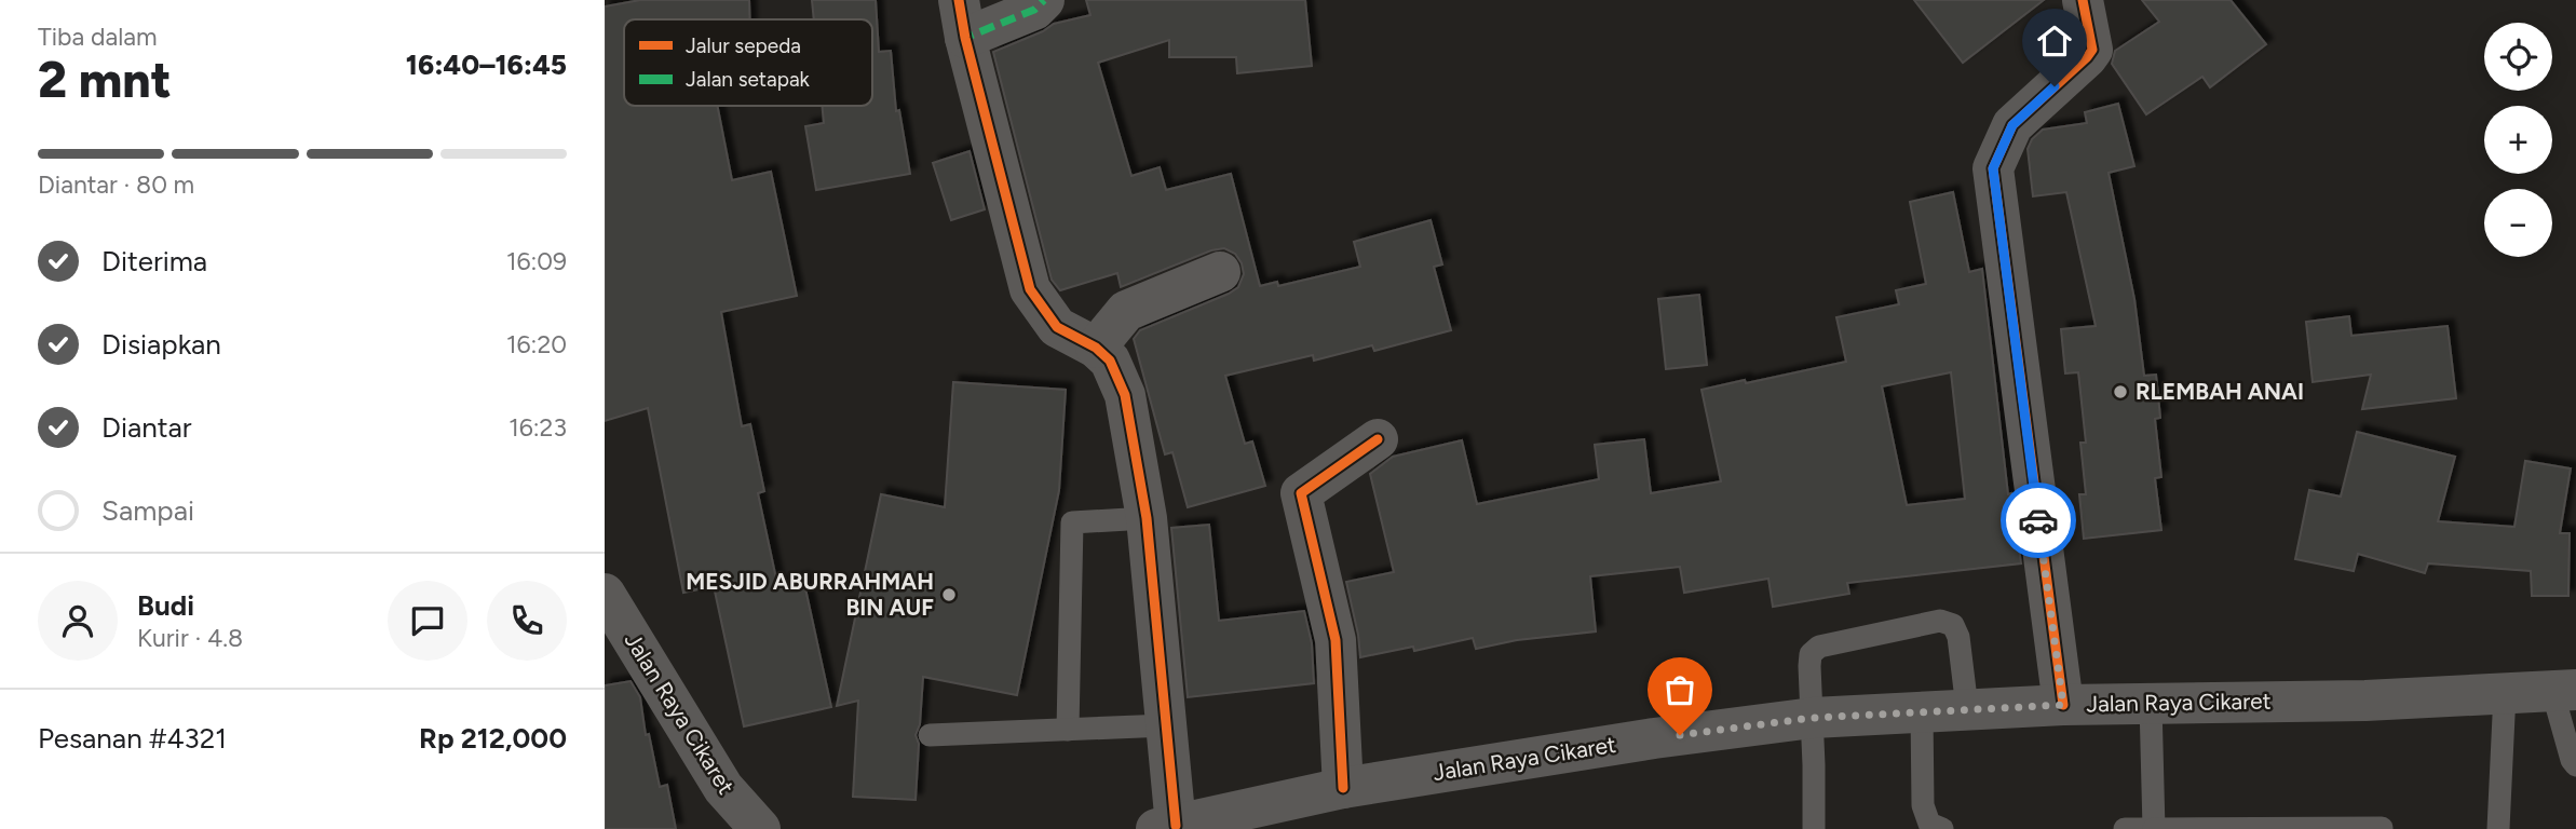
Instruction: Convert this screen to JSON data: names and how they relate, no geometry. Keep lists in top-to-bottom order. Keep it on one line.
{"streets":{"street":["Jalan Raya Cikaret"]},"places":["RLEMBAH ANAI","MESJID ABURRAHMAH BIN AUF"],"legend":["Jalur sepeda","Jalan setapak"],"page":{"heading":["2 mnt","Tiba dalam","16:40–16:45"],"panel":["Budi","Kurir · 4.8","Pesanan #4321","Rp 212,000"],"map_buttons":["+","−"],"bar":"Diantar · 80 m","list":[["Diterima","16:09"],["Disiapkan","16:20"],["Diantar","16:23"],"Sampai"]}}
